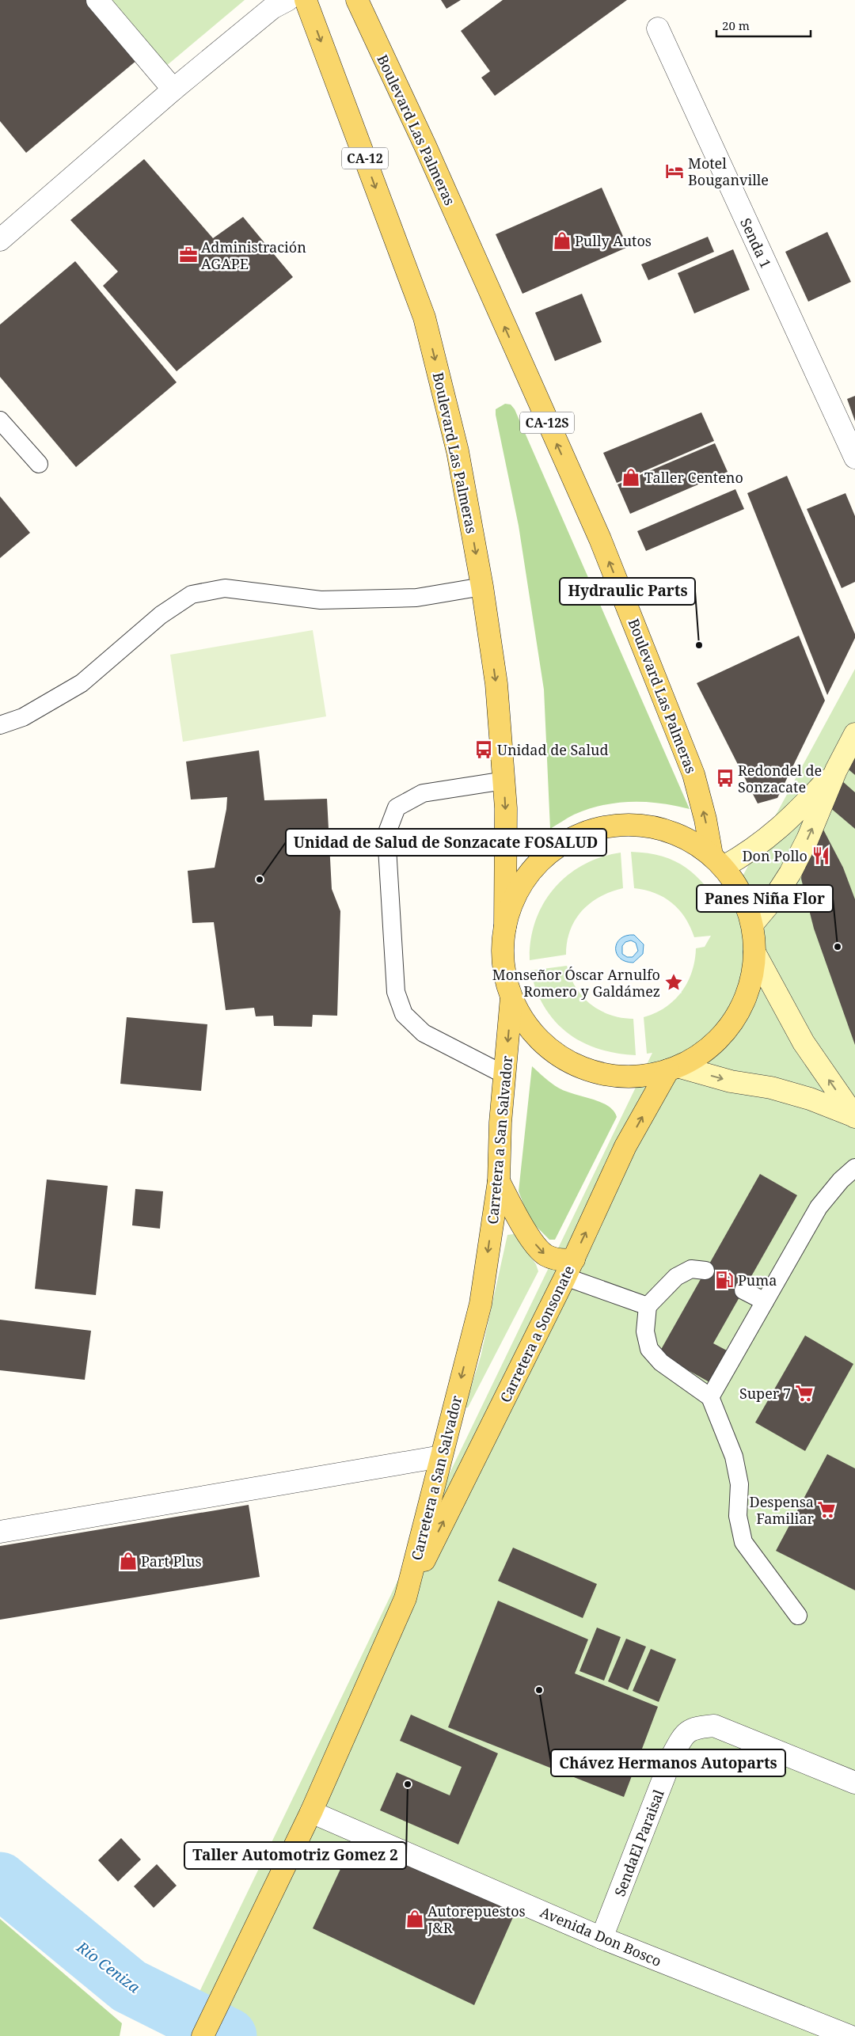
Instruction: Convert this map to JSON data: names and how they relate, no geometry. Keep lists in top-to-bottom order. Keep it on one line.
{"streets":{"main road":["Boulevard Las Palmeras","CA-12","CA-12S","Carretera a San Salvador","Carretera a Sonsonate"],"street":["Senda 1","SendaEl Paraisal","Avenida Don Bosco"]},"crossings":[["Carretera a San Salvador","Carretera a Sonsonate"],["Carretera a San Salvador","Avenida Don Bosco"],["SendaEl Paraisal","Avenida Don Bosco"]],"one_way":["Carretera a Sonsonate"],"water":["Río Ceniza"],"places":{"hotel":["Motel Bouganville"],"shop":["Pully Autos","Taller Centeno","Part Plus","Autorepuestos J&R"],"office":["Administración AGAPE"],"other":["Hydraulic Parts","Unidad de Salud de Sonzacate FOSALUD","Panes Niña Flor","Chávez Hermanos Autoparts","Taller Automotriz Gomez 2"],"bus stop":["Unidad de Salud","Redondel de Sonzacate"],"restaurant":["Don Pollo"],"place":["Monseñor Óscar Arnulfo Romero y Galdámez"],"fuel station":["Puma"],"supermarket":["Super 7","Despensa Familiar"]},"scale_bar":"20 m"}
